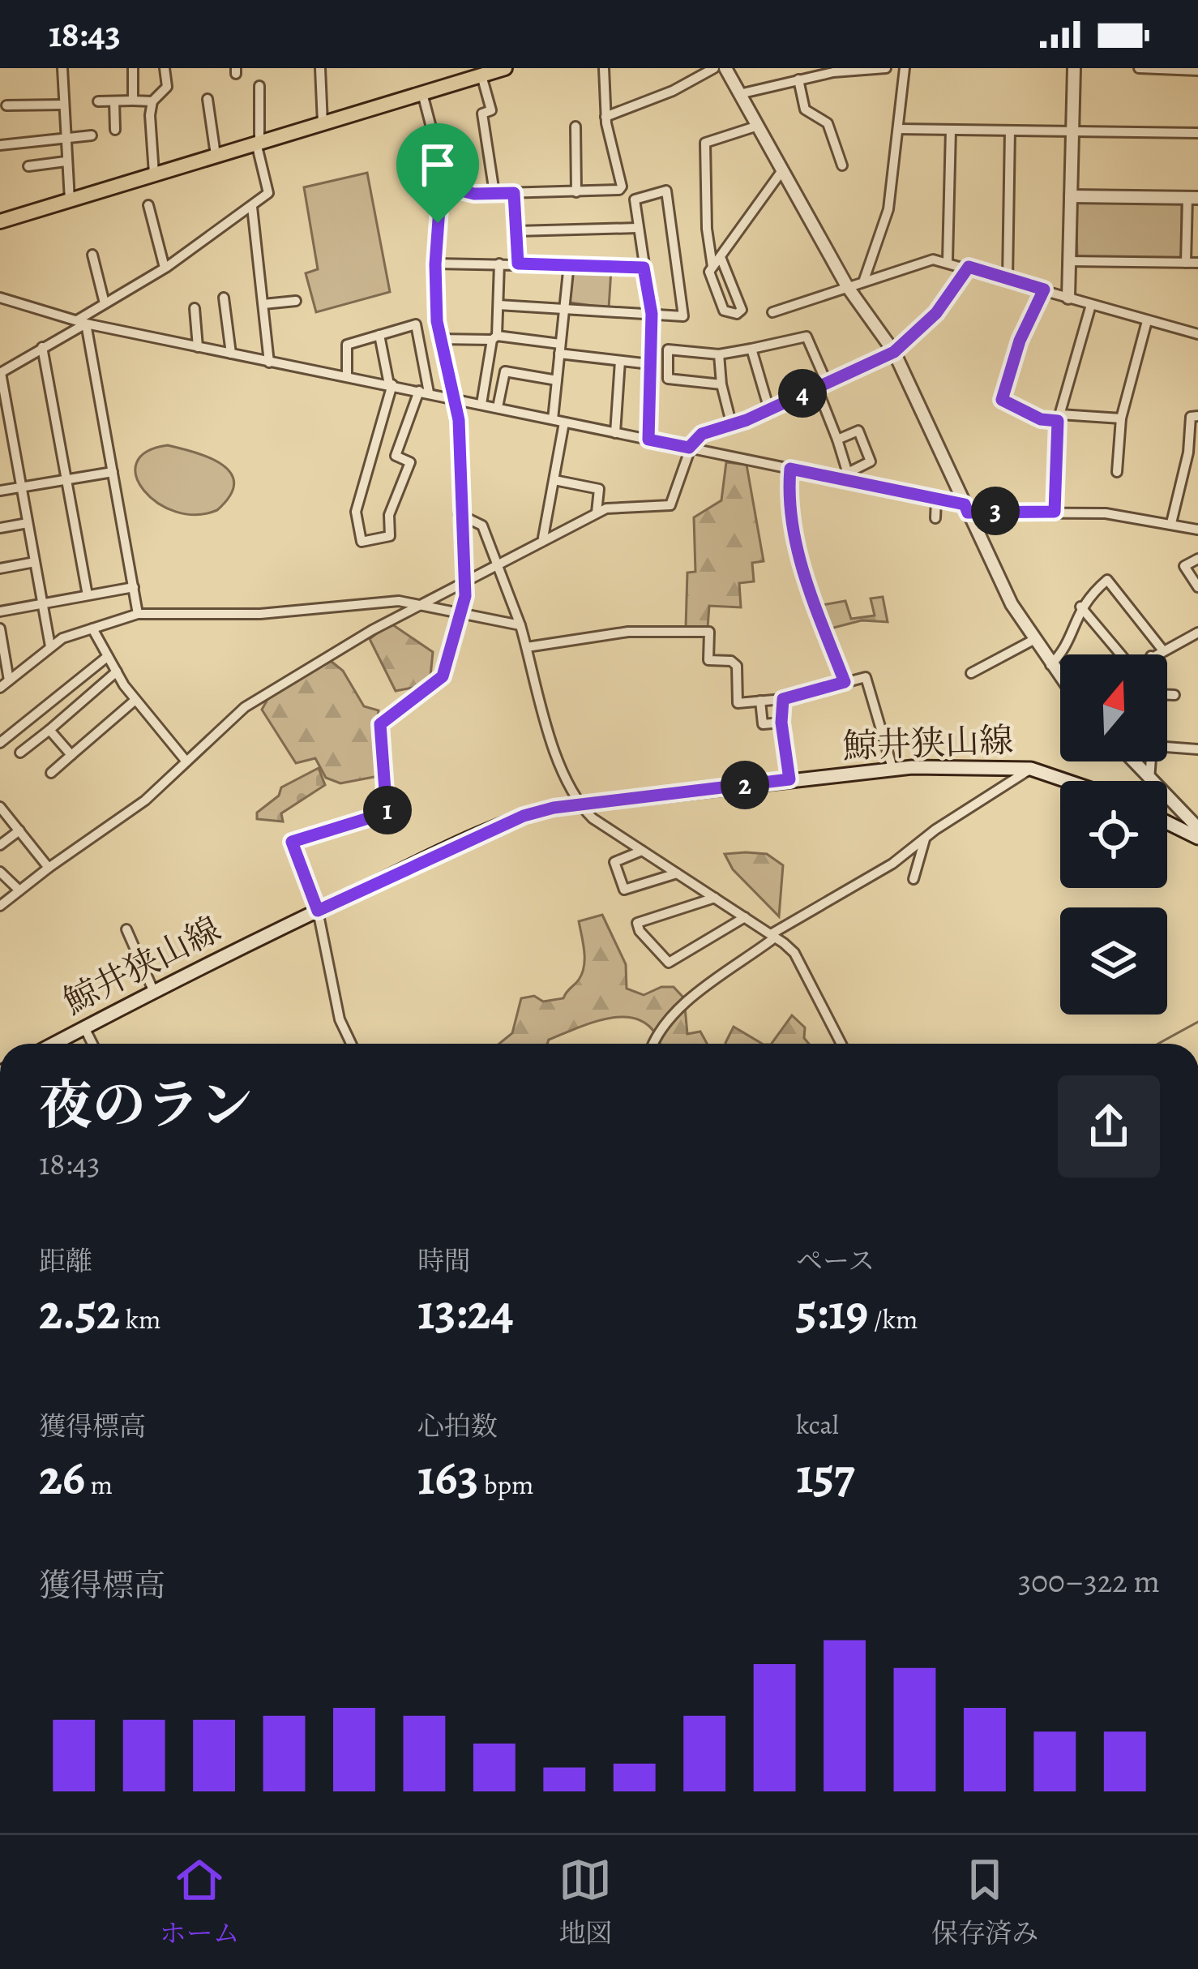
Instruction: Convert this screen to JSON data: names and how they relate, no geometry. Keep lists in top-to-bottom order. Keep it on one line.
{"streets":{"main road":["鯨井狭山線"]},"north":"top","page":{"status":"18:43","pins":["4","3","2","1"],"heading":["夜のラン","18:43"],"stats":[["距離","2.52 km"],["時間","13:24"],["ペース","5:19 /km"],["獲得標高","26 m"],["心拍数","163 bpm"],["kcal","157"]],"chart":["獲得標高","300–322 m"],"tabs":["ホーム","地図","保存済み"]}}
